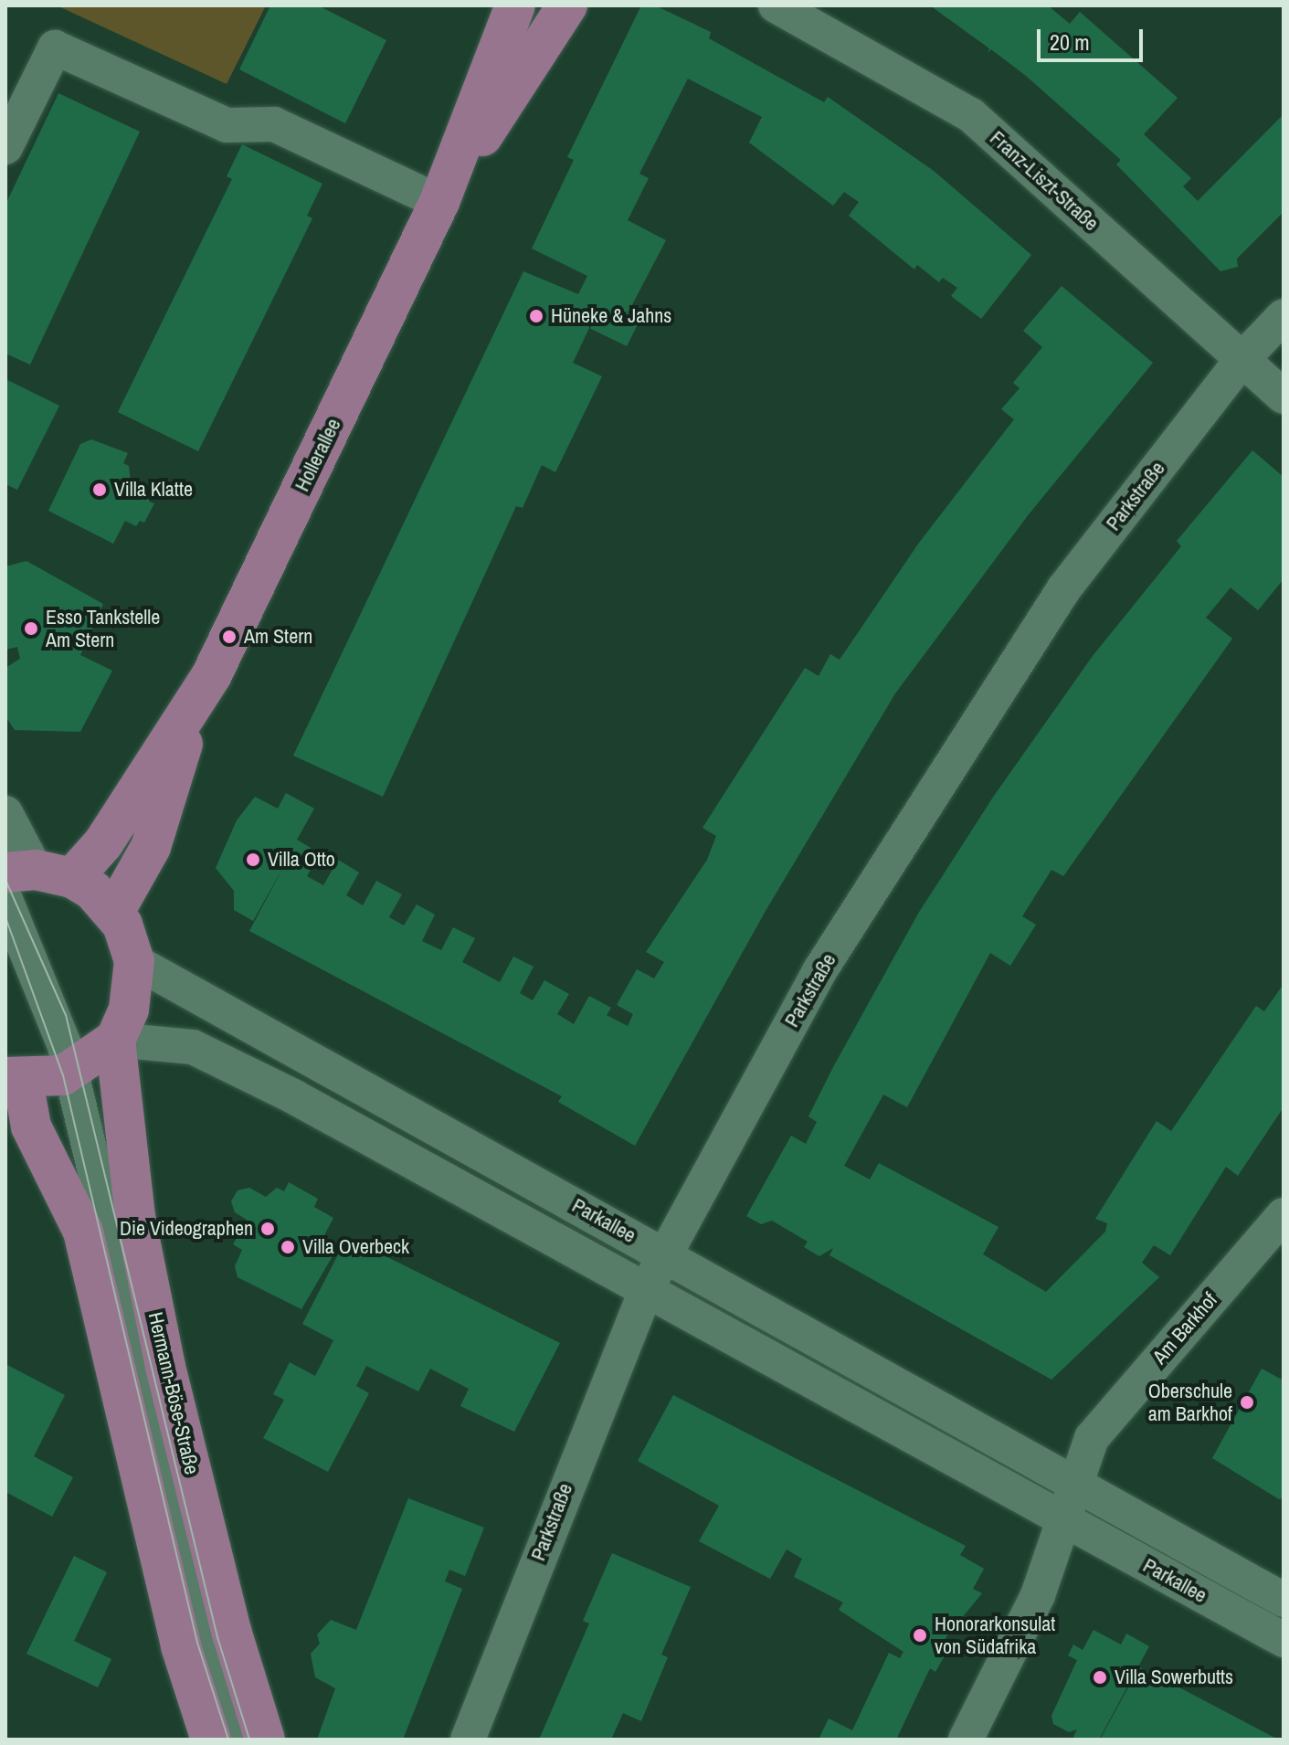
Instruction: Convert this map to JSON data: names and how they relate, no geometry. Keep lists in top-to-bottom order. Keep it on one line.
{"streets":{"main road":["Hollerallee","Hermann-Böse-Straße"],"street":["Franz-Liszt-Straße","Parkstraße","Parkallee","Am Barkhof"]},"crossings":[["Franz-Liszt-Straße","Parkstraße"],["Parkstraße","Parkallee"],["Parkallee","Am Barkhof"],["Parkallee","Hermann-Böse-Straße"]],"places":["Hüneke & Jahns","Villa Klatte","Esso Tankstelle Am Stern","Am Stern","Villa Otto","Die Videographen","Villa Overbeck","Oberschule am Barkhof","Honorarkonsulat von Südafrika","Villa Sowerbutts"],"scale_bar":"20 m"}
